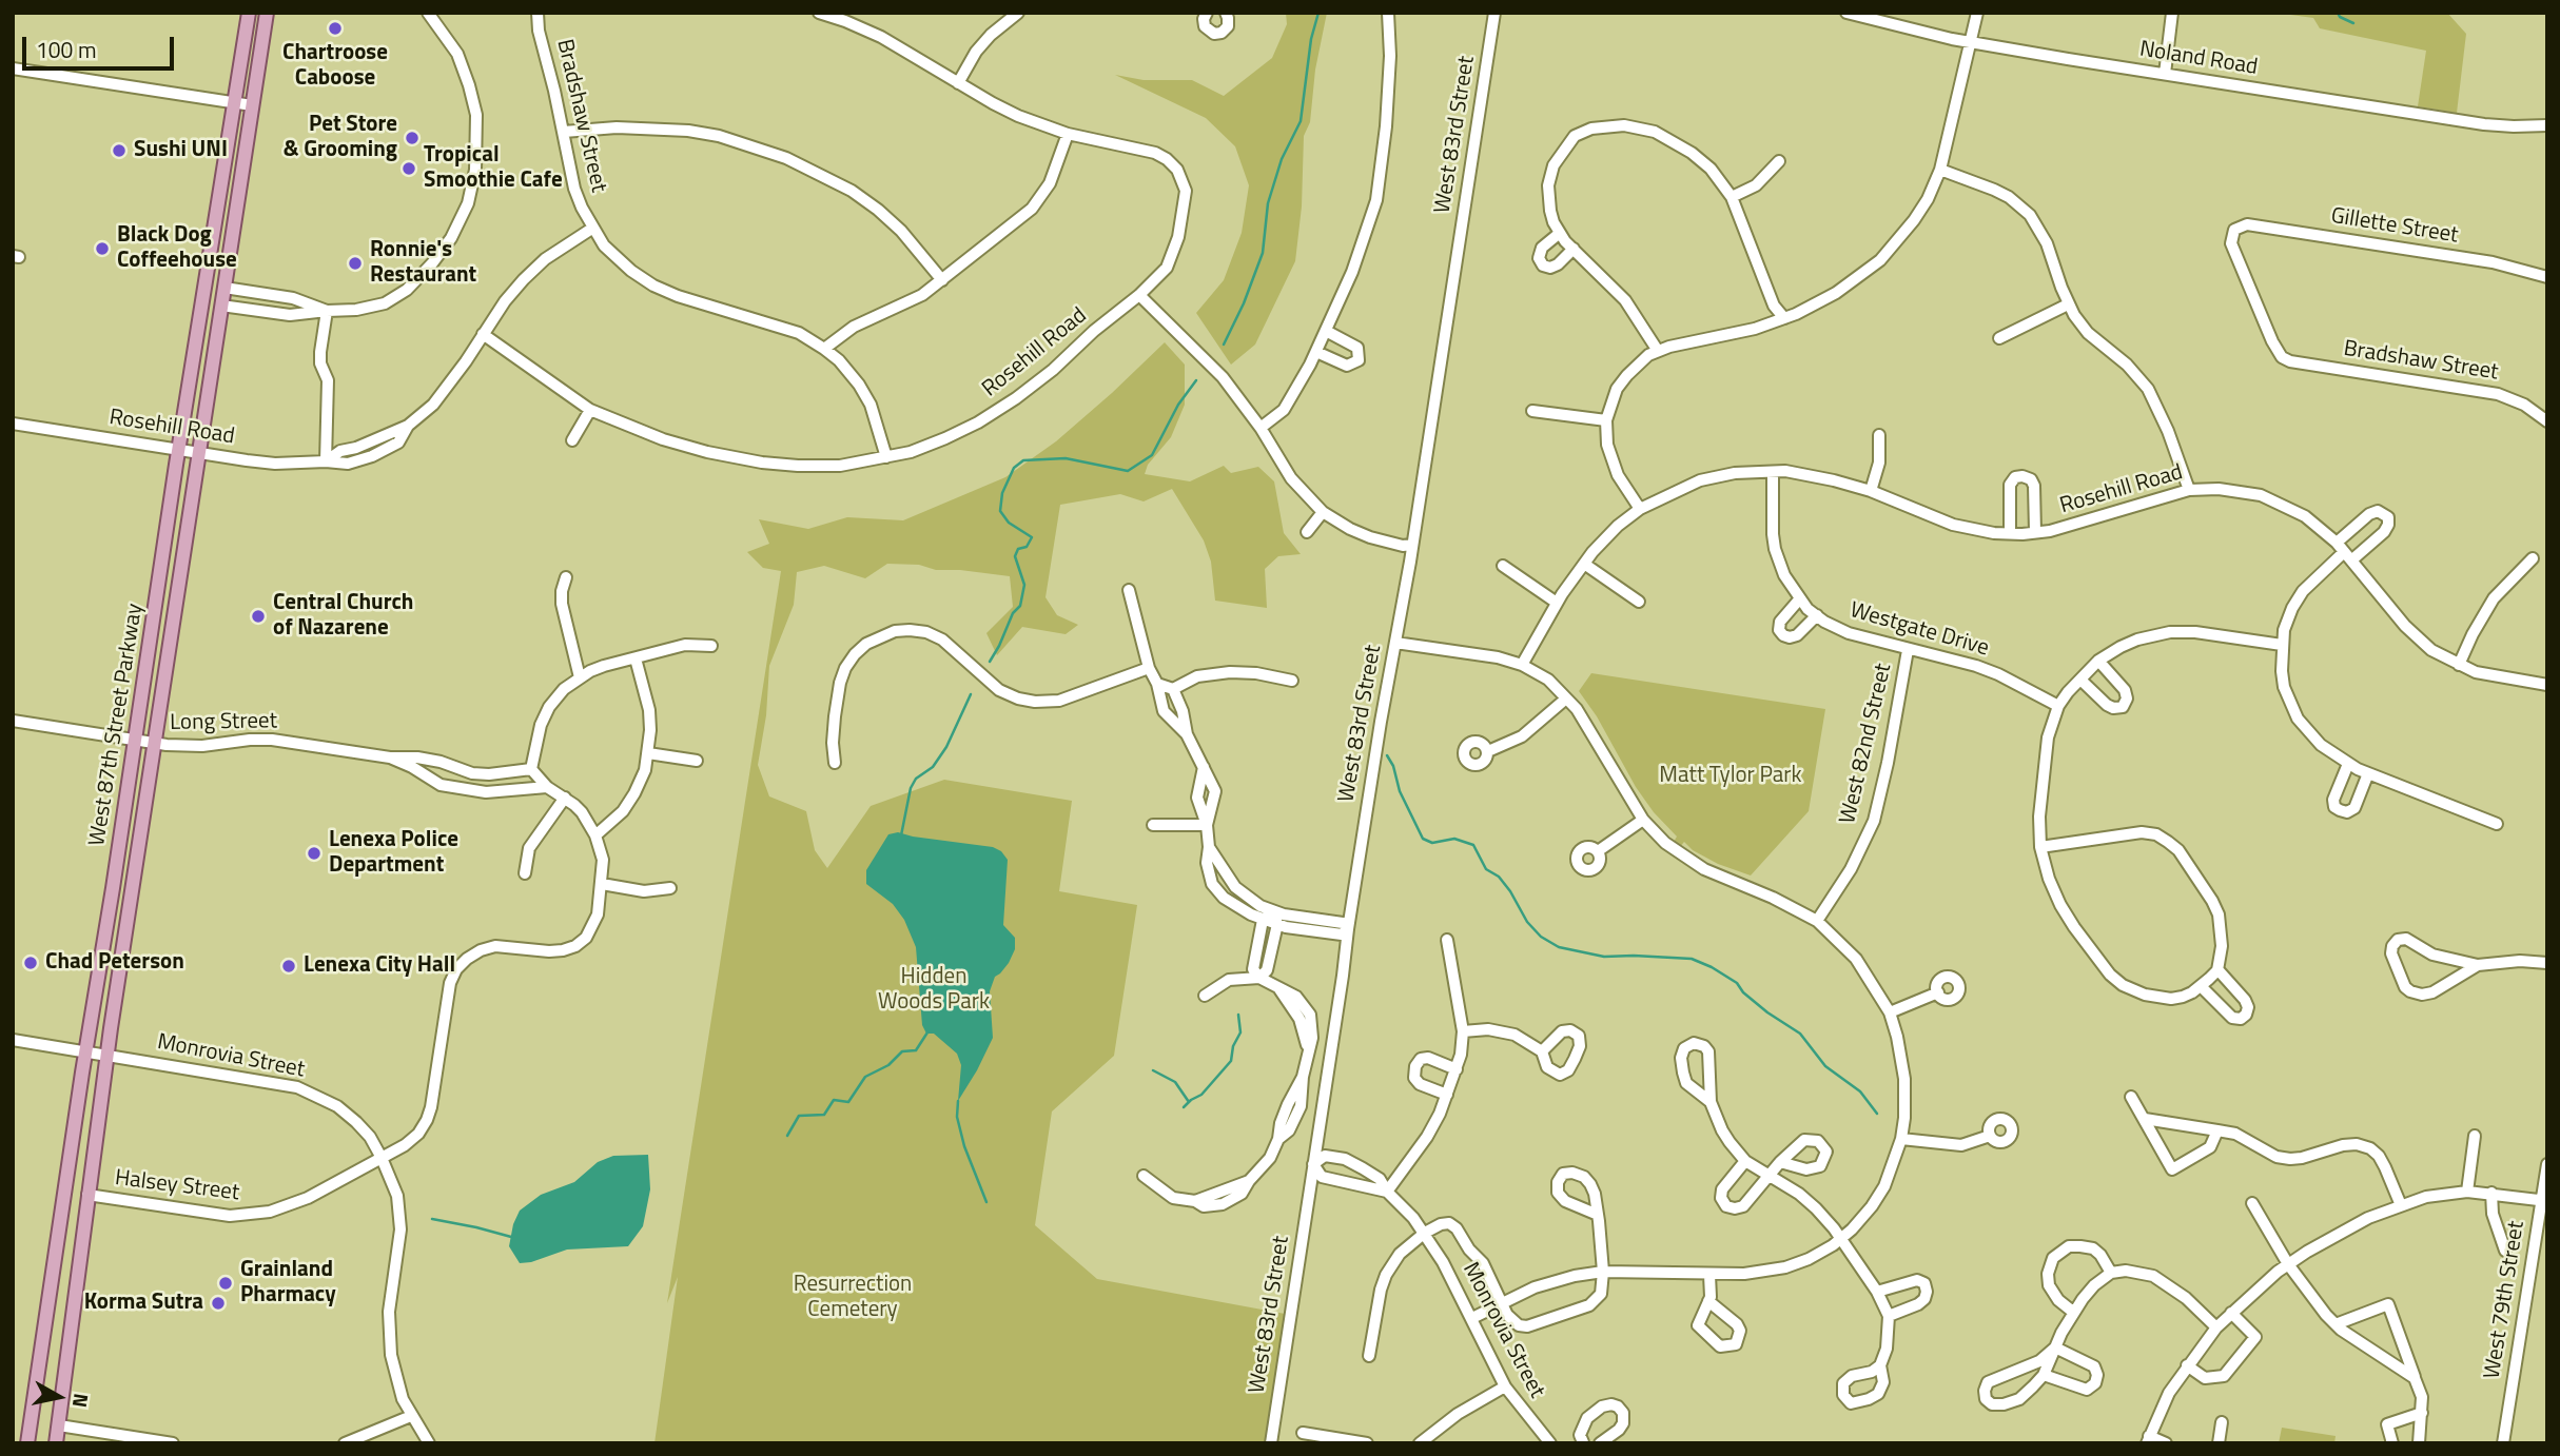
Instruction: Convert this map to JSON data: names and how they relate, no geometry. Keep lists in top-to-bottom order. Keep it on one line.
{"streets":{"main road":["West 87th Street Parkway"],"street":["Noland Road","Bradshaw Street","West 83rd Street","Gillette Street","Rosehill Road","Westgate Drive","Long Street","West 82nd Street","Monrovia Street","Halsey Street","West 79th Street"]},"crossings":[["Bradshaw Street","Gillette Street"],["Bradshaw Street","Rosehill Road"],["West 83rd Street","Monrovia Street"],["Rosehill Road","Westgate Drive"],["Rosehill Road","West 87th Street Parkway"],["Westgate Drive","West 82nd Street"],["Long Street","West 87th Street Parkway"],["West 87th Street Parkway","Monrovia Street"],["West 87th Street Parkway","Halsey Street"],["Monrovia Street","Halsey Street"]],"parks":["Matt Tylor Park","Hidden Woods Park","Resurrection Cemetery"],"places":["Chartroose Caboose","Pet Store & Grooming","Sushi UNI","Tropical Smoothie Cafe","Black Dog Coffeehouse","Ronnie's Restaurant","Central Church of Nazarene","Lenexa Police Department","Chad Peterson","Lenexa City Hall","Grainland Pharmacy","Korma Sutra"],"scale_bar":"100 m","north":"right"}
